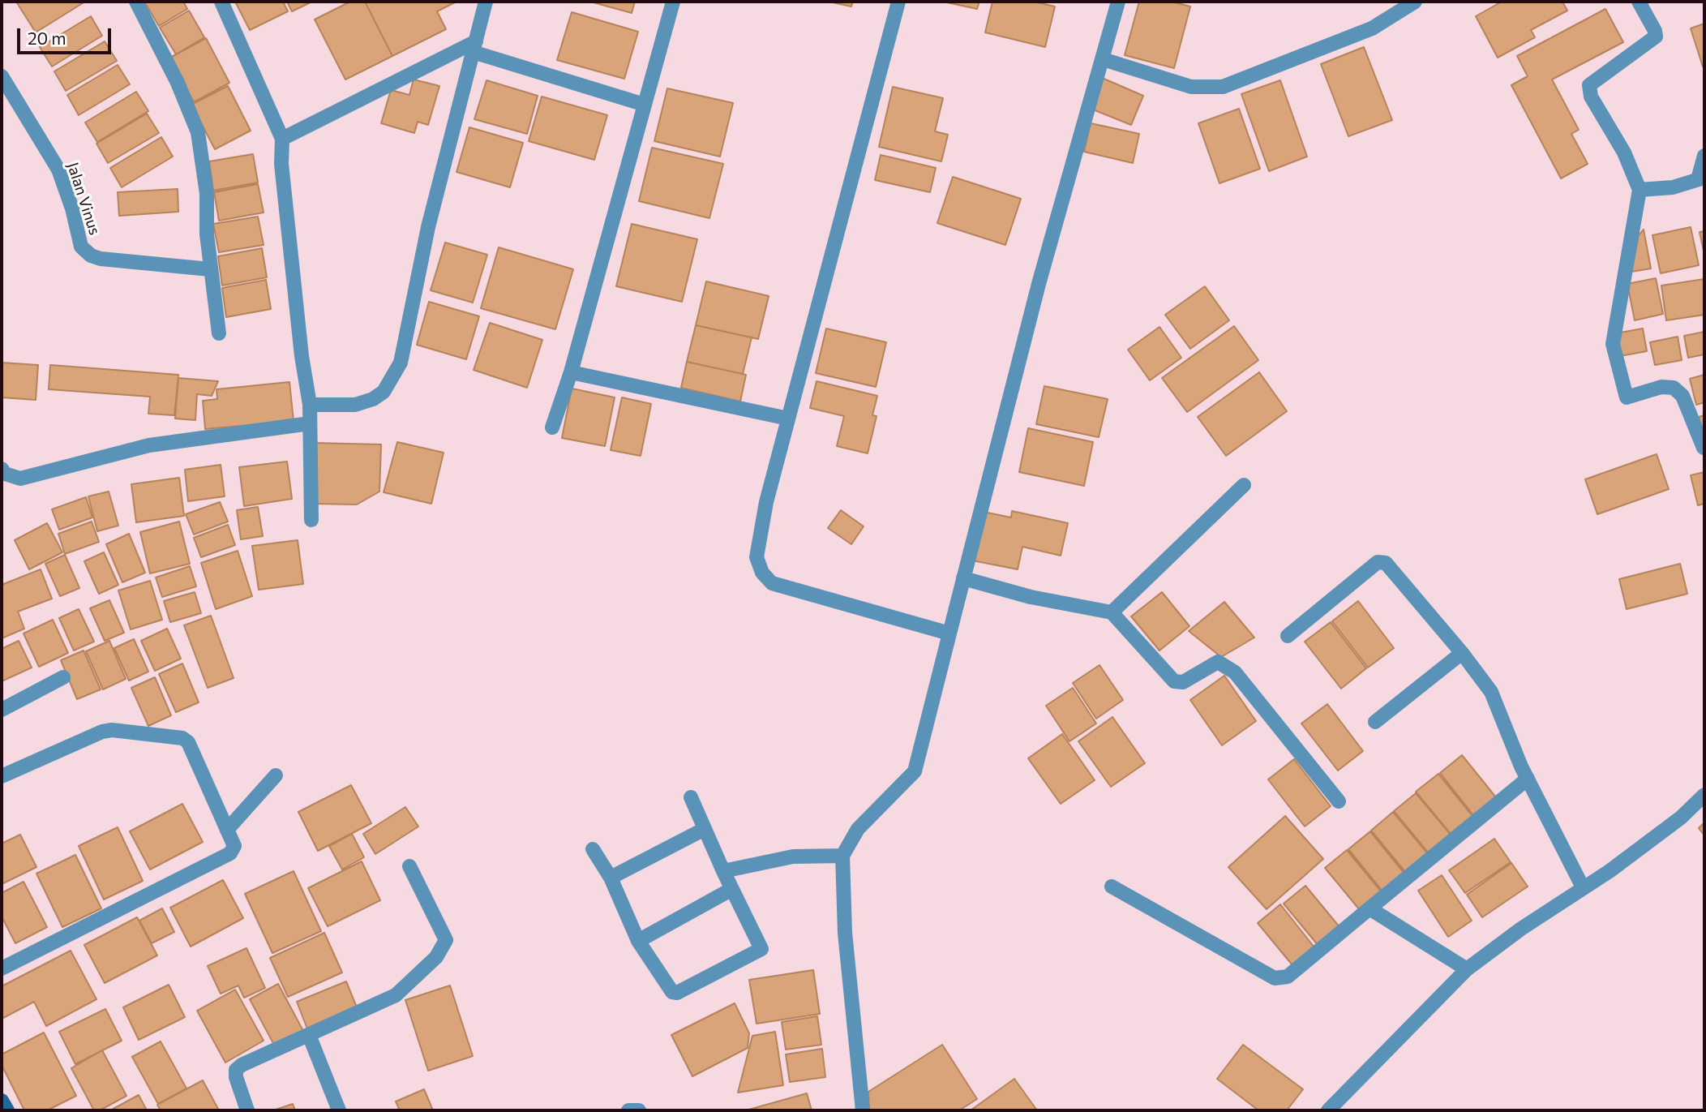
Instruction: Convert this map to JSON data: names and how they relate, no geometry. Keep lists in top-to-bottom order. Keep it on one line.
{"streets":{"street":["Jalan Vinus"]},"scale_bar":"20 m"}
